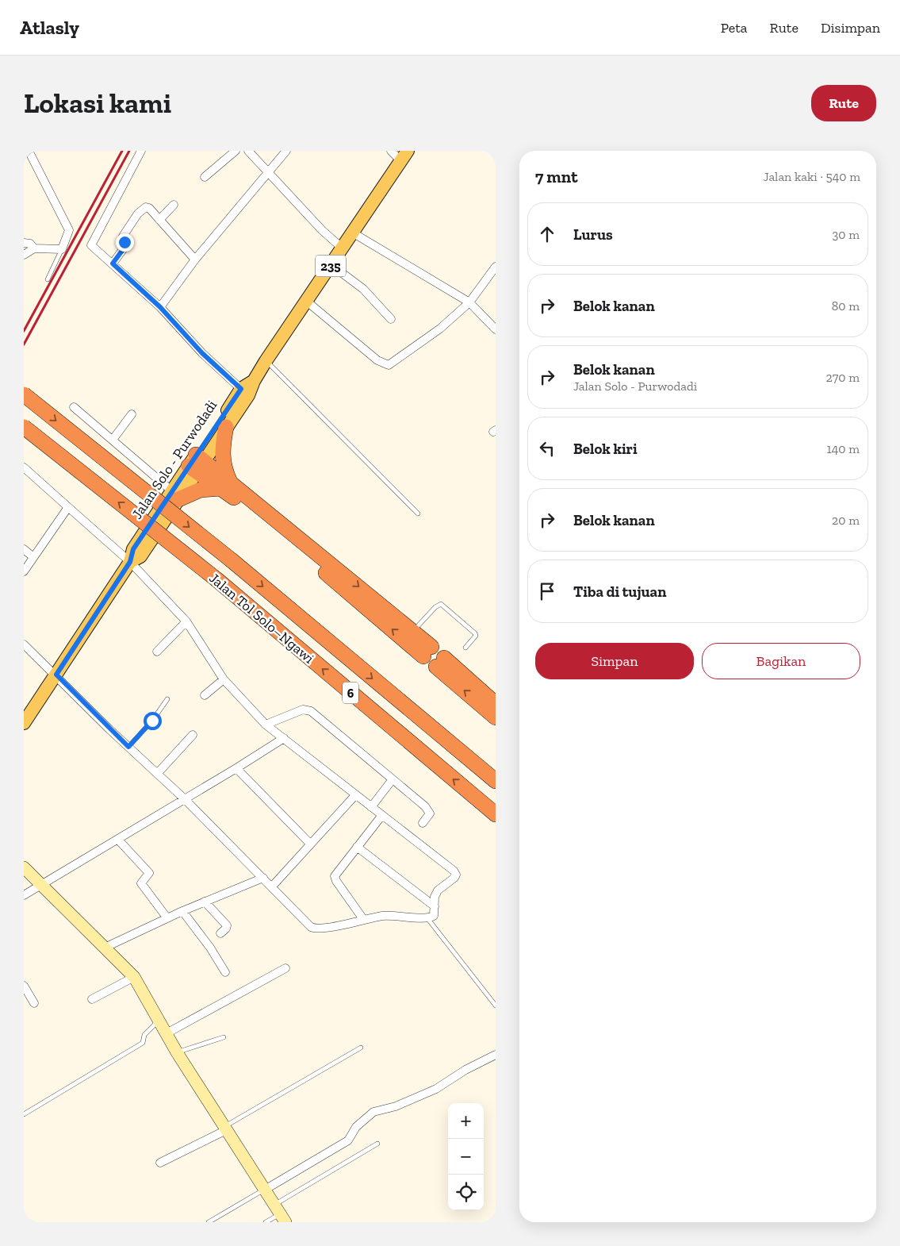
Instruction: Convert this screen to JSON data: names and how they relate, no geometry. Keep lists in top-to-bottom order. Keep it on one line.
{"streets":{"highway":["Jalan Tol Solo–Ngawi","6"],"main road":["235","Jalan Solo - Purwodadi"]},"page":{"header":"Atlasly","nav":["Peta","Rute","Disimpan"],"buttons":["Rute",["Simpan","Bagikan"]],"title":"Lokasi kami","heading":["7 mnt","Jalan kaki · 540 m"],"list":[["Lurus","30 m"],["Belok kanan","80 m"],["Belok kanan","Jalan Solo - Purwodadi","270 m"],["Belok kiri","140 m"],["Belok kanan","20 m"],"Tiba di tujuan"],"map_buttons":["+","−"]}}
